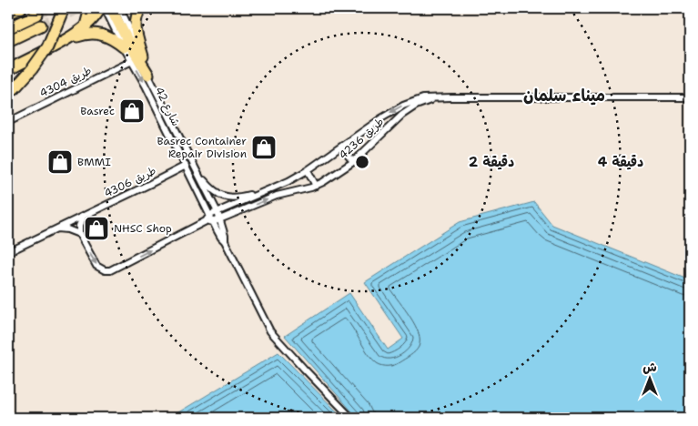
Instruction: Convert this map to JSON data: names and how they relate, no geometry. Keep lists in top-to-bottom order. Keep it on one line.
{"streets":{"street":["طريق 4304","شارع 42","طريق 4236","طريق 4306"]},"crossings":[["طريق 4304","شارع 42"],["شارع 42","طريق 4236"],["شارع 42","طريق 4306"]],"districts":["ميناء سلمان"],"places":{"shop":["Basrec","Basrec Container Repair Division","BMMI","NHSC Shop"]},"north":"top","rings":["2 دقيقة","4 دقيقة"]}
